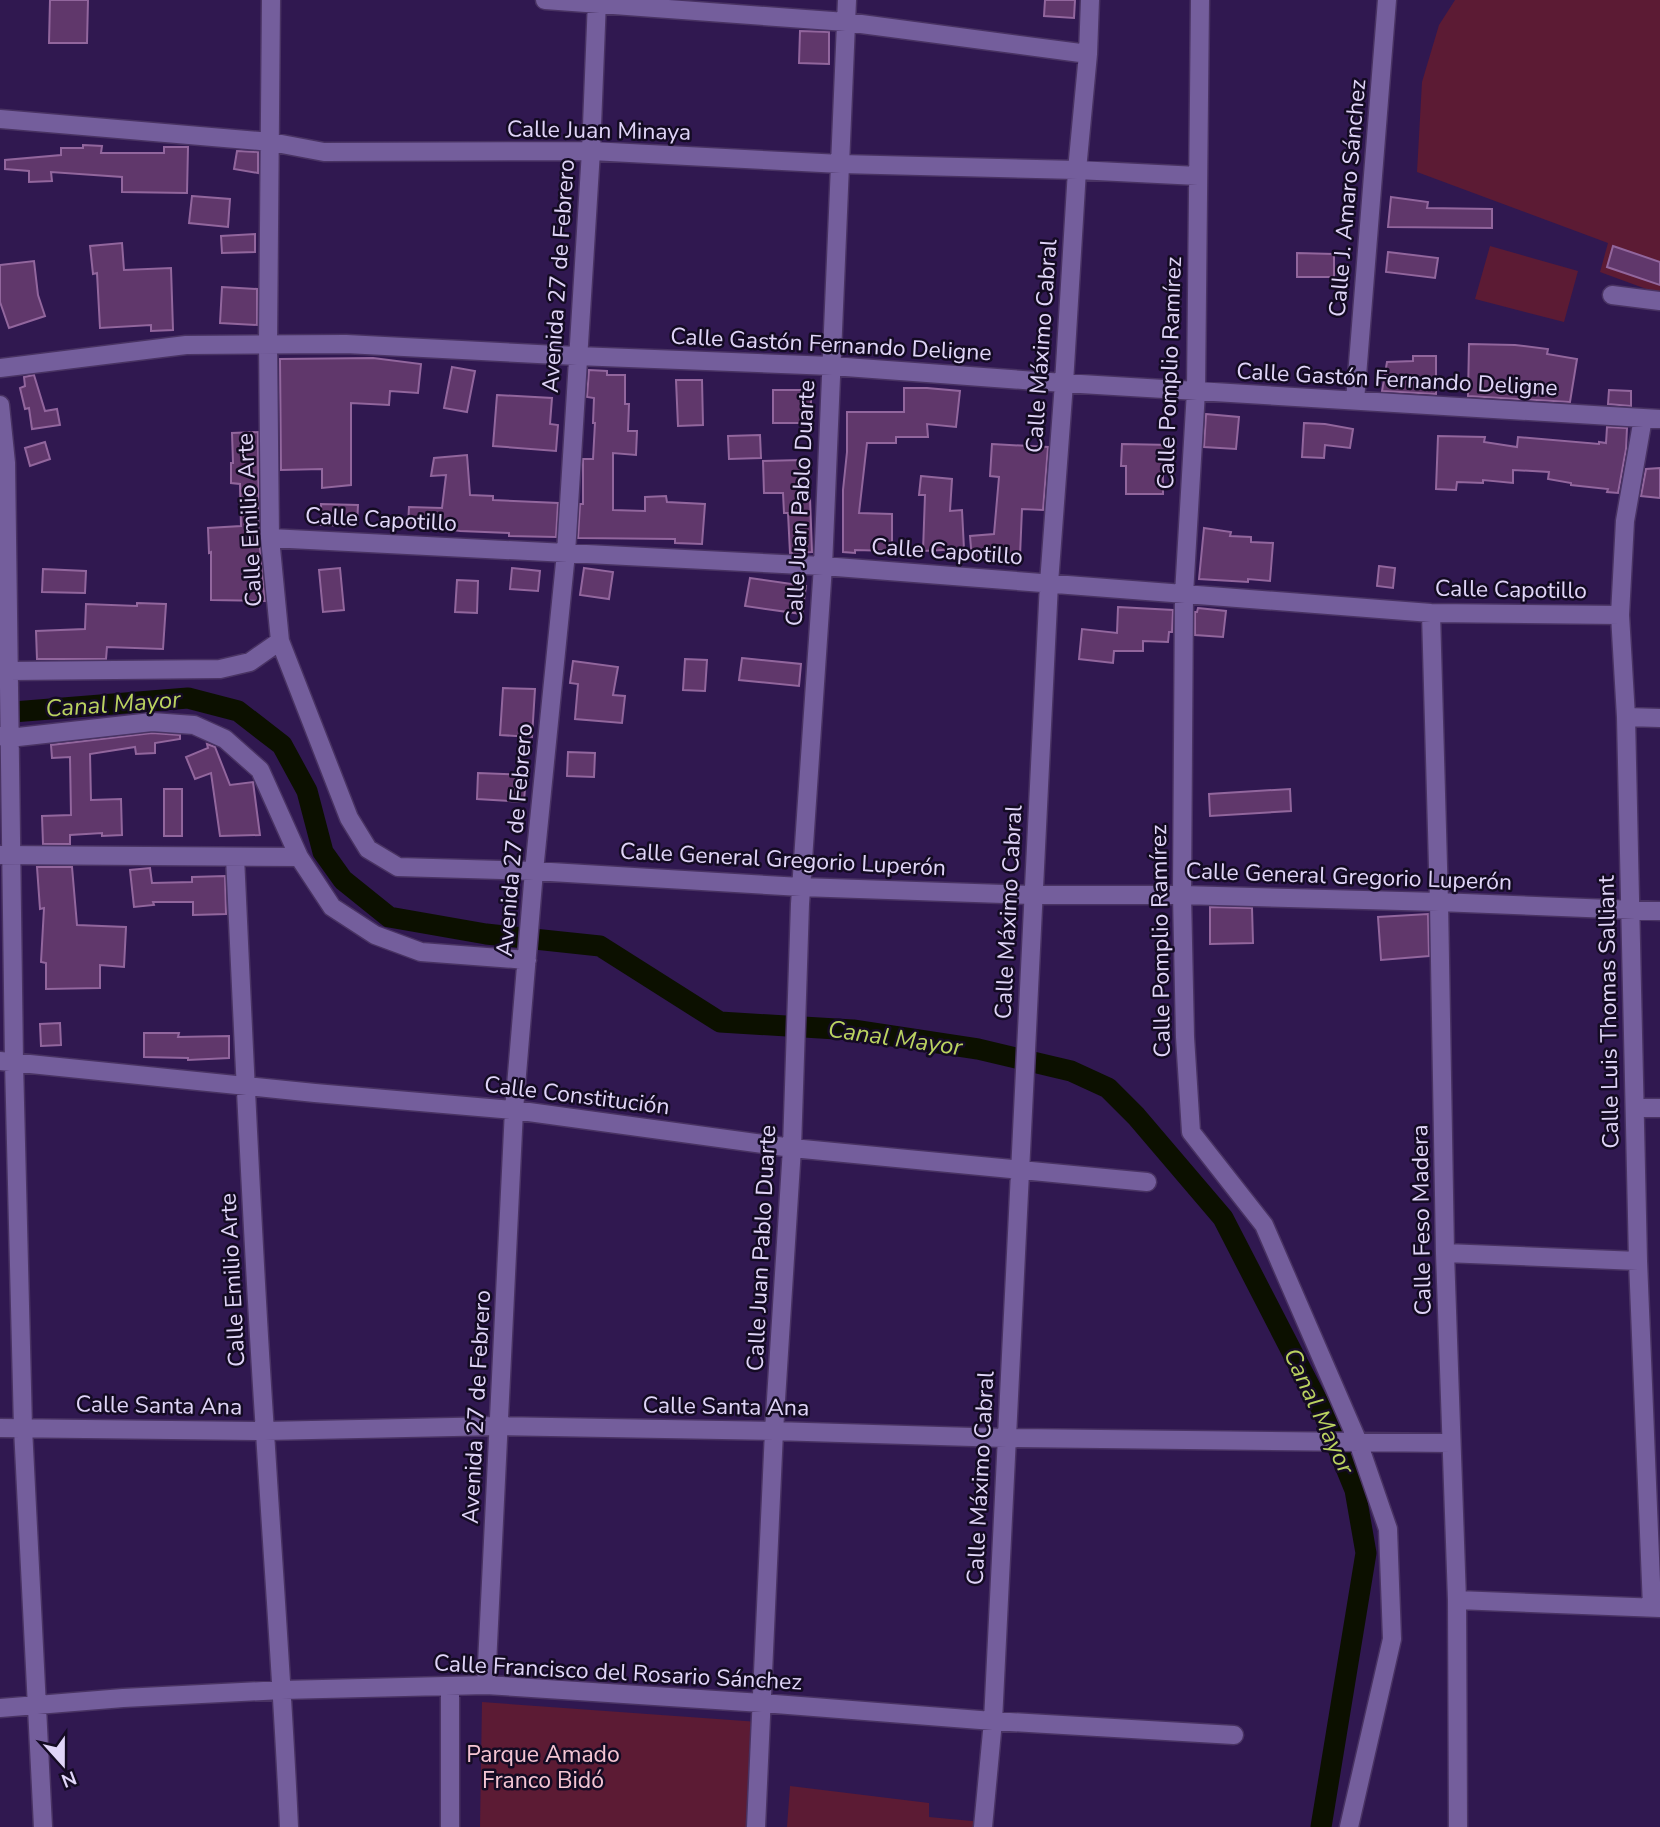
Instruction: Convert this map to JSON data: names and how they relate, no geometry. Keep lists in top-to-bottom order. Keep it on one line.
{"streets":{"street":["Calle Juan Minaya","Calle J. Amaro Sánchez","Avenida 27 de Febrero","Calle Gastón Fernando Deligne","Calle Máximo Cabral","Calle Pomplio Ramírez","Calle Juan Pablo Duarte","Calle Capotillo","Calle Emilio Arte","Calle General Gregorio Luperón","Calle Luis Thomas Salliant","Calle Constitución","Calle Feso Madera","Calle Santa Ana","Calle Francisco del Rosario Sánchez"]},"crossings":[["Calle Juan Minaya","Avenida 27 de Febrero"],["Calle Juan Minaya","Calle Máximo Cabral"],["Calle Juan Minaya","Calle Pomplio Ramírez"],["Calle Juan Minaya","Calle Juan Pablo Duarte"],["Calle Juan Minaya","Calle Emilio Arte"],["Calle J. Amaro Sánchez","Calle Gastón Fernando Deligne"],["Avenida 27 de Febrero","Calle Gastón Fernando Deligne"],["Avenida 27 de Febrero","Calle Capotillo"],["Avenida 27 de Febrero","Calle Emilio Arte"],["Avenida 27 de Febrero","Calle General Gregorio Luperón"],["Avenida 27 de Febrero","Calle Constitución"],["Avenida 27 de Febrero","Calle Santa Ana"],["Avenida 27 de Febrero","Calle Francisco del Rosario Sánchez"],["Calle Gastón Fernando Deligne","Calle Máximo Cabral"],["Calle Gastón Fernando Deligne","Calle Pomplio Ramírez"],["Calle Gastón Fernando Deligne","Calle Juan Pablo Duarte"],["Calle Gastón Fernando Deligne","Calle Emilio Arte"],["Calle Gastón Fernando Deligne","Calle Luis Thomas Salliant"],["Calle Máximo Cabral","Calle Capotillo"],["Calle Máximo Cabral","Calle General Gregorio Luperón"],["Calle Máximo Cabral","Calle Constitución"],["Calle Máximo Cabral","Calle Santa Ana"],["Calle Máximo Cabral","Calle Francisco del Rosario Sánchez"],["Calle Pomplio Ramírez","Calle Capotillo"],["Calle Pomplio Ramírez","Calle General Gregorio Luperón"],["Calle Pomplio Ramírez","Calle Santa Ana"],["Calle Juan Pablo Duarte","Calle Capotillo"],["Calle Juan Pablo Duarte","Calle General Gregorio Luperón"],["Calle Juan Pablo Duarte","Calle Constitución"],["Calle Juan Pablo Duarte","Calle Santa Ana"],["Calle Juan Pablo Duarte","Calle Francisco del Rosario Sánchez"],["Calle Capotillo","Calle Emilio Arte"],["Calle Capotillo","Calle Luis Thomas Salliant"],["Calle Capotillo","Calle Feso Madera"],["Calle Emilio Arte","Calle General Gregorio Luperón"],["Calle Emilio Arte","Calle Constitución"],["Calle Emilio Arte","Calle Santa Ana"],["Calle Emilio Arte","Calle Francisco del Rosario Sánchez"],["Calle General Gregorio Luperón","Calle Luis Thomas Salliant"],["Calle General Gregorio Luperón","Calle Feso Madera"],["Calle Feso Madera","Calle Santa Ana"]],"water":["Canal Mayor"],"parks":["Parque Amado Franco Bidó"],"north":"bottom"}
